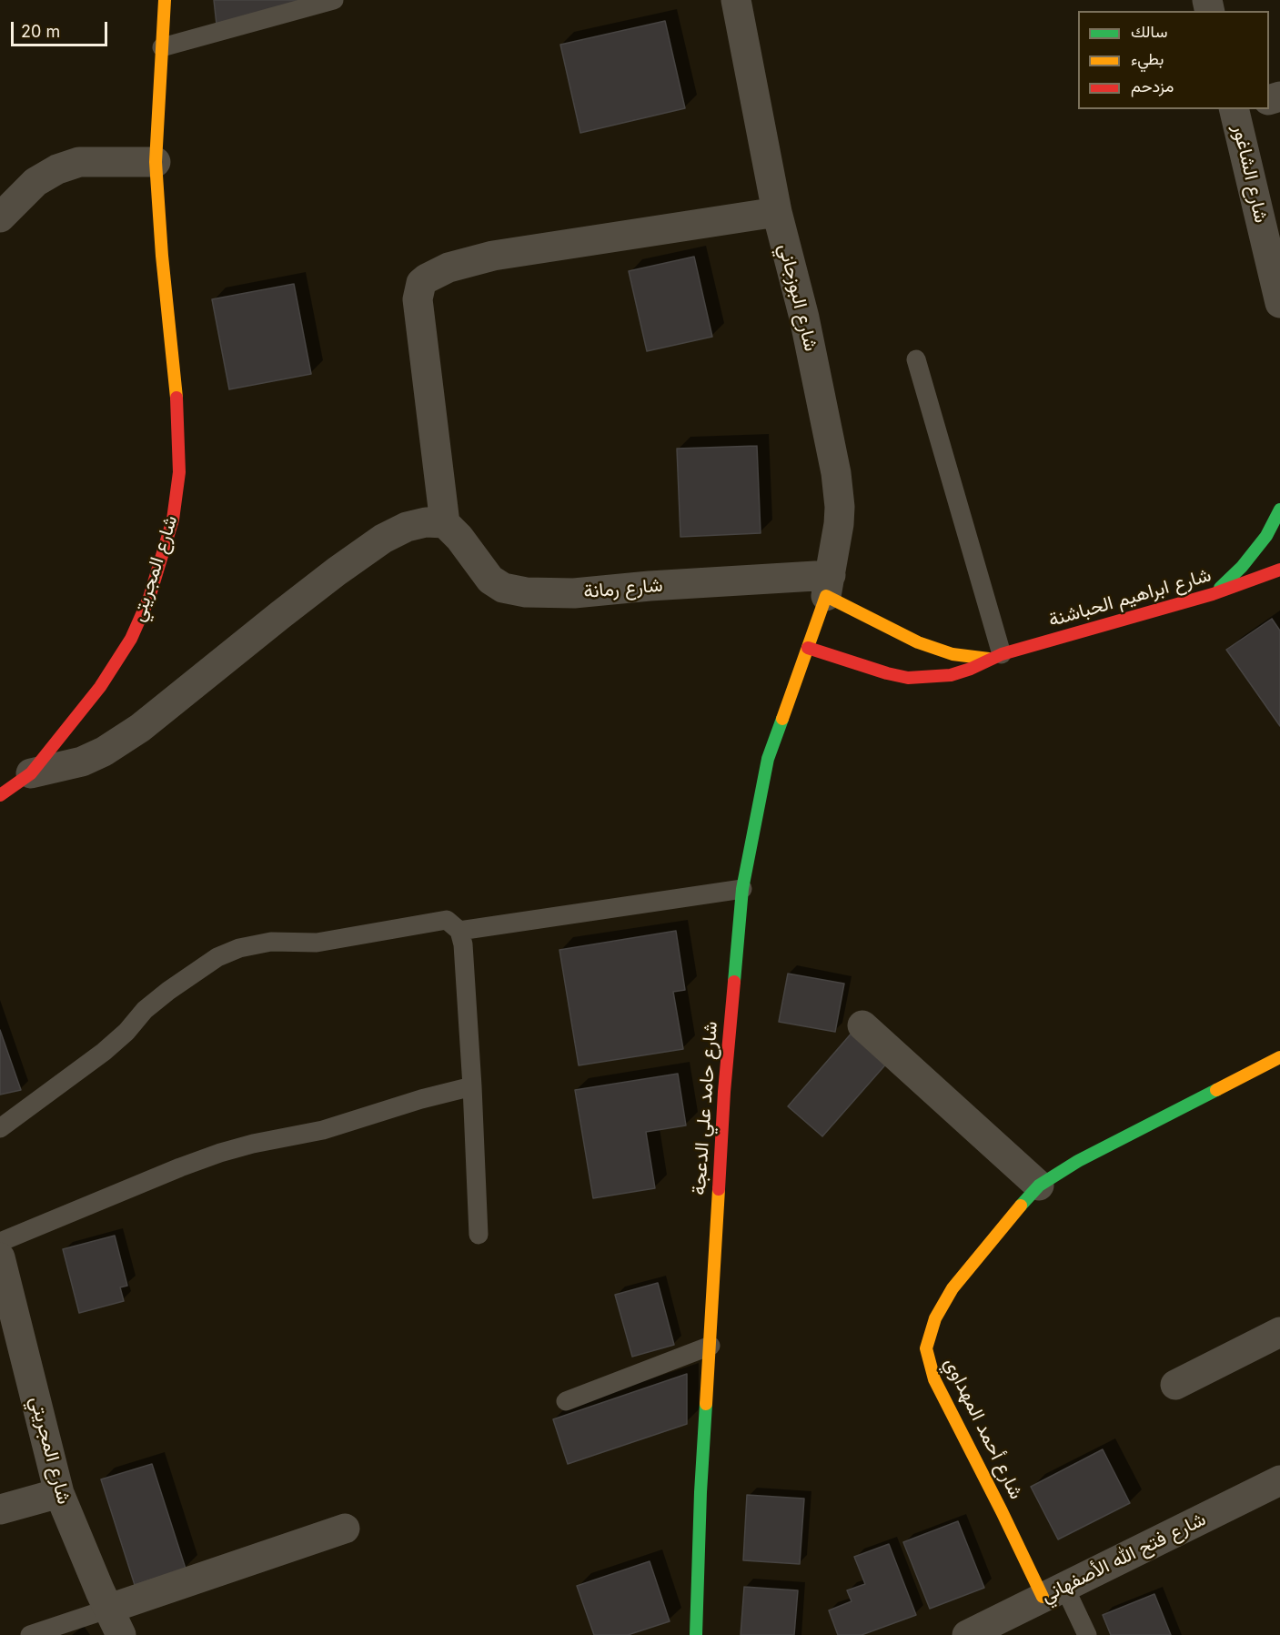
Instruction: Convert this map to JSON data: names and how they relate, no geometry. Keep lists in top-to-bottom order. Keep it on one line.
{"streets":{"street":["شارع الشاغور","شارع البوزجاني","شارع المجريتي","شارع رمانة","شارع ابراهيم الحباشنة","شارع حامد علي الدعجة","شارع أحمد المهداوي","شارع فتح الله الأصفهاني"]},"crossings":[["شارع البوزجاني","شارع رمانة"],["شارع البوزجاني","شارع ابراهيم الحباشنة"],["شارع البوزجاني","شارع حامد علي الدعجة"],["شارع رمانة","شارع ابراهيم الحباشنة"],["شارع رمانة","شارع حامد علي الدعجة"],["شارع ابراهيم الحباشنة","شارع حامد علي الدعجة"],["شارع أحمد المهداوي","شارع فتح الله الأصفهاني"]],"legend":["سالك","بطيء","مزدحم"],"scale_bar":"20 m"}
